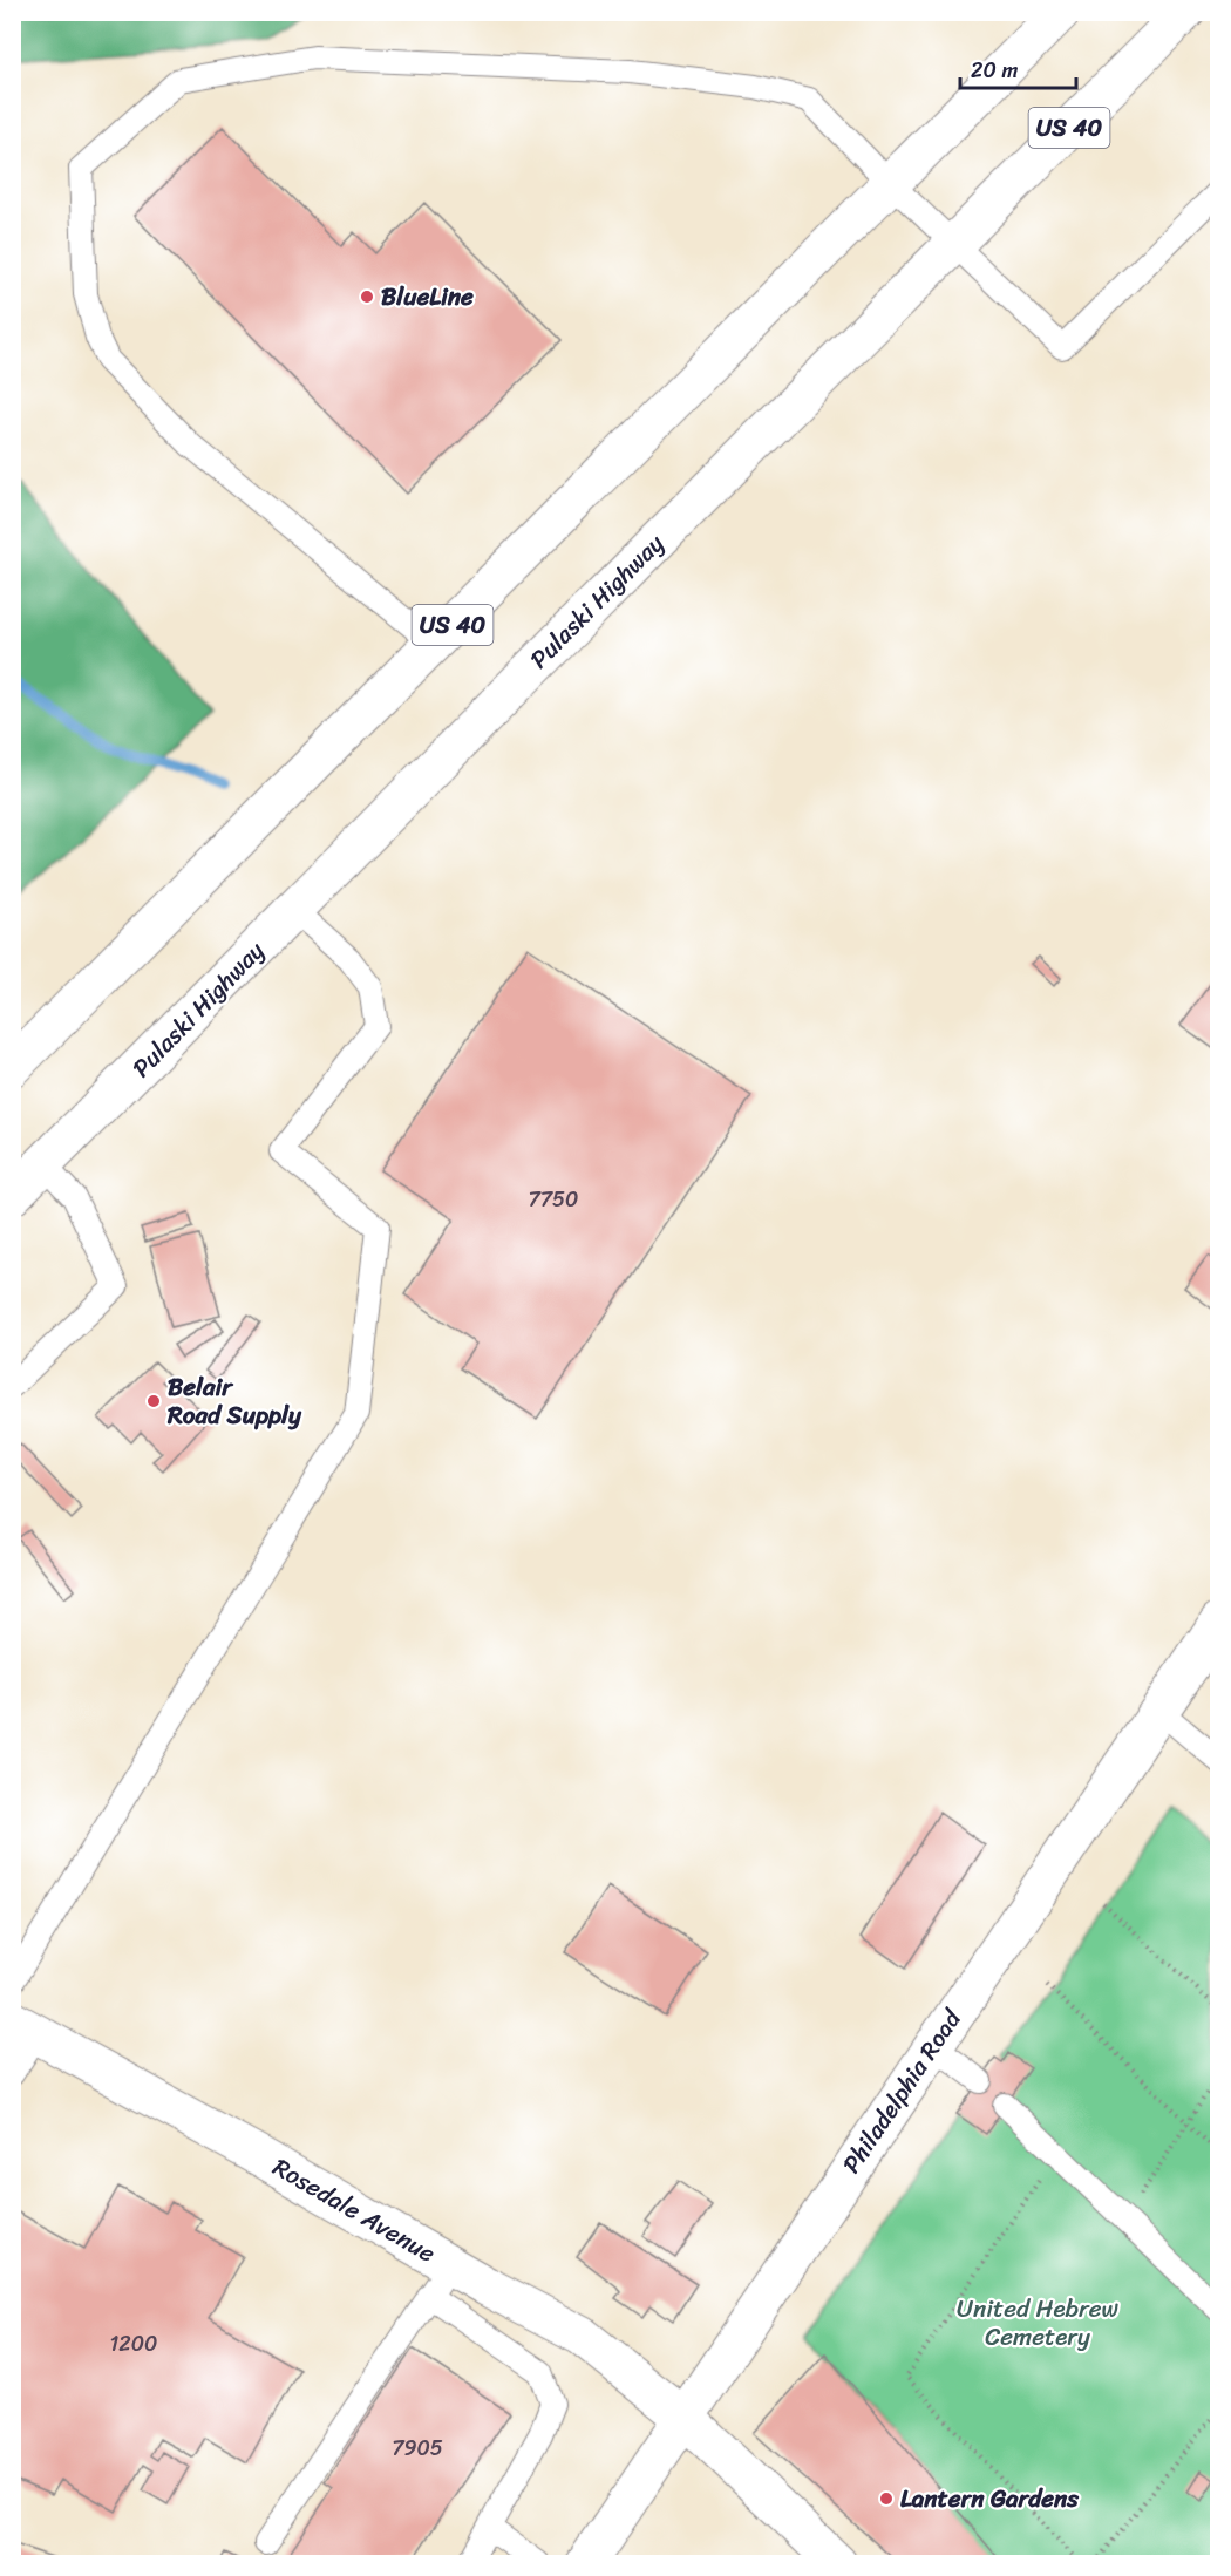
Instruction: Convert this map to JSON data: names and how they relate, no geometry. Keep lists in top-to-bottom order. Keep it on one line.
{"streets":{"main road":["US 40","Pulaski Highway","Philadelphia Road","Rosedale Avenue"]},"crossings":[["Philadelphia Road","Rosedale Avenue"]],"parks":["United Hebrew Cemetery"],"places":["BlueLine","Belair Road Supply","Lantern Gardens"],"house_numbers":["7750","1200","7905"],"scale_bar":"20 m"}
